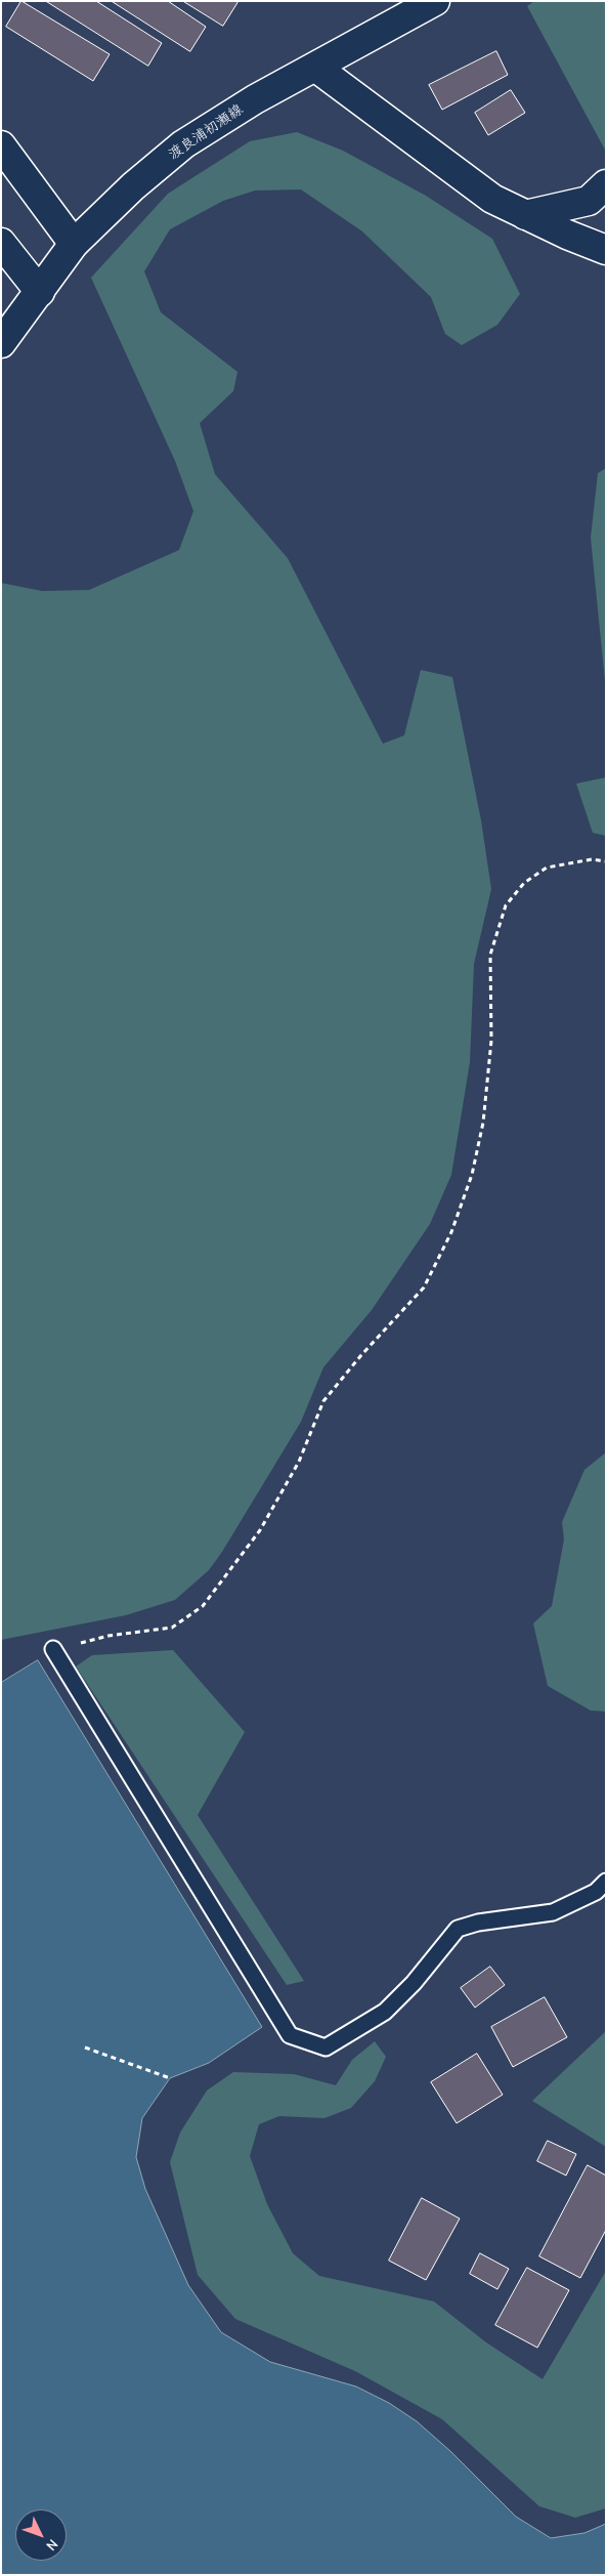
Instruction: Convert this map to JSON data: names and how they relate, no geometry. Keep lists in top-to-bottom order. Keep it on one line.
{"streets":{"street":["渡良浦初瀬線"]},"north":"bottom right"}
